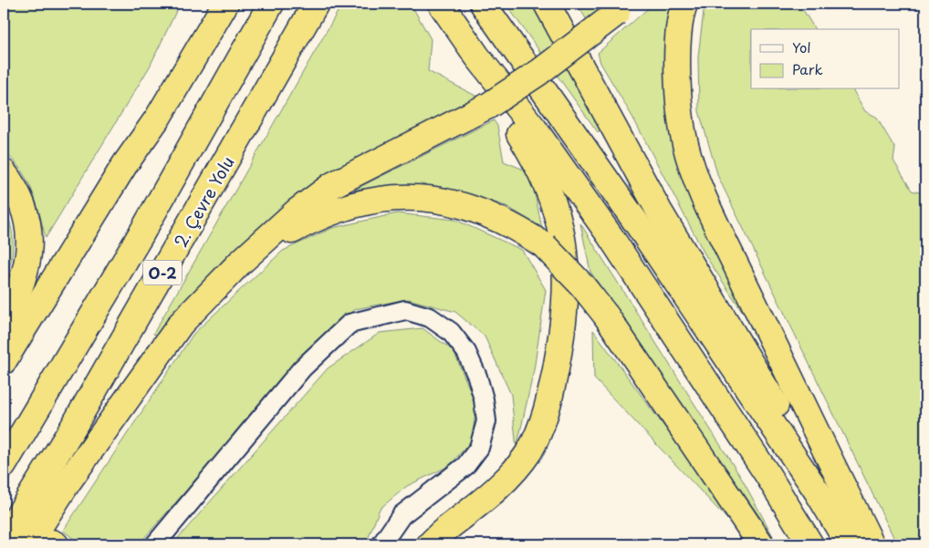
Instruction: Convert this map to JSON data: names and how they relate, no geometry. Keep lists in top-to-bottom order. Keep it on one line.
{"streets":{"highway":["2. Çevre Yolu","O-2"]},"legend":["Yol","Park"]}
